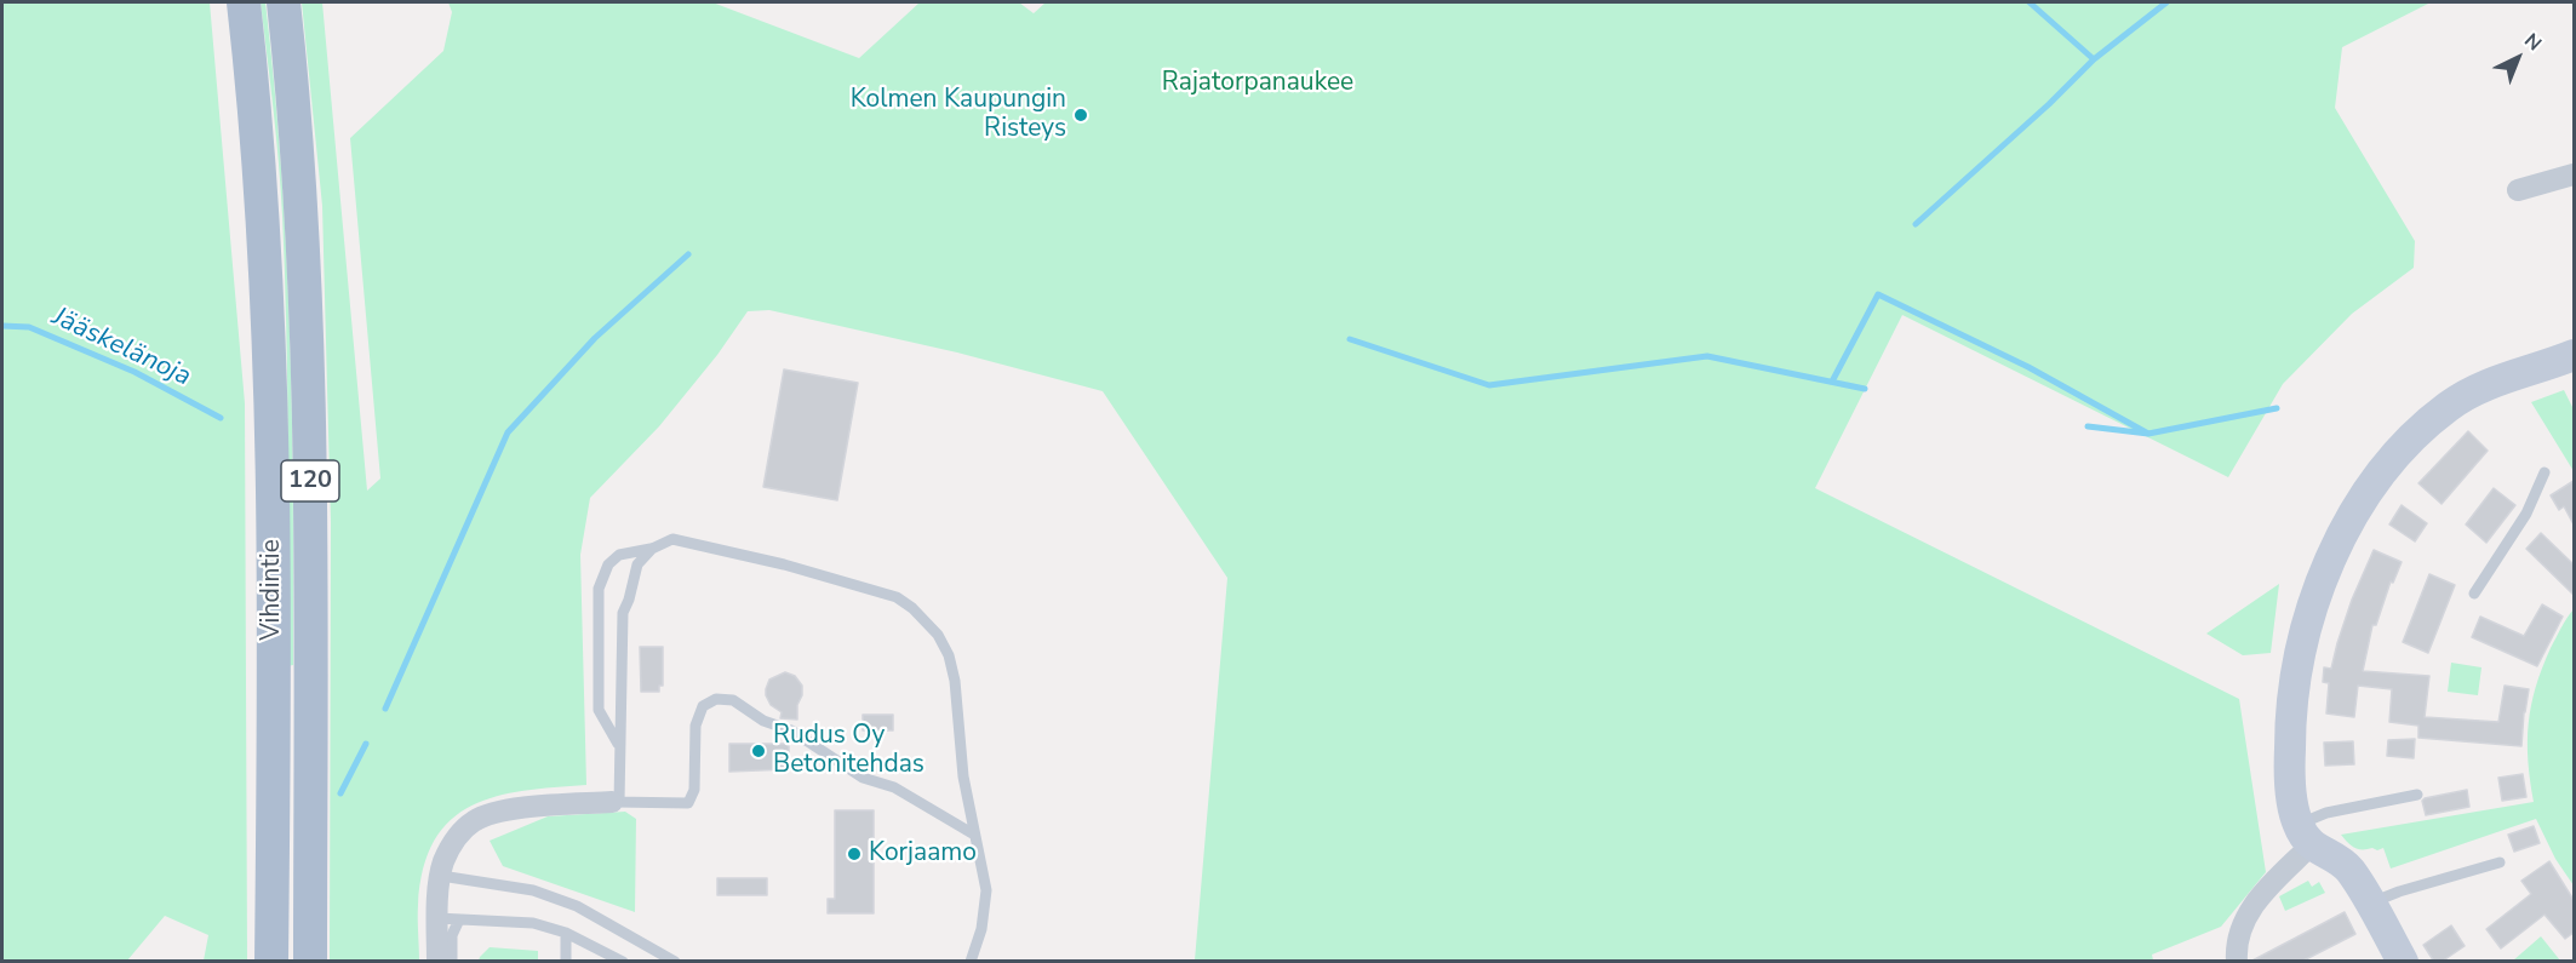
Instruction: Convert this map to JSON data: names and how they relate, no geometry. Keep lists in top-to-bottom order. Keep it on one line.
{"streets":{"main road":["120","Vihdintie"]},"water":["Jääskelänoja"],"parks":["Rajatorpanaukee"],"places":["Kolmen Kaupungin Risteys","Rudus Oy Betonitehdas","Korjaamo"],"north":"top right"}
